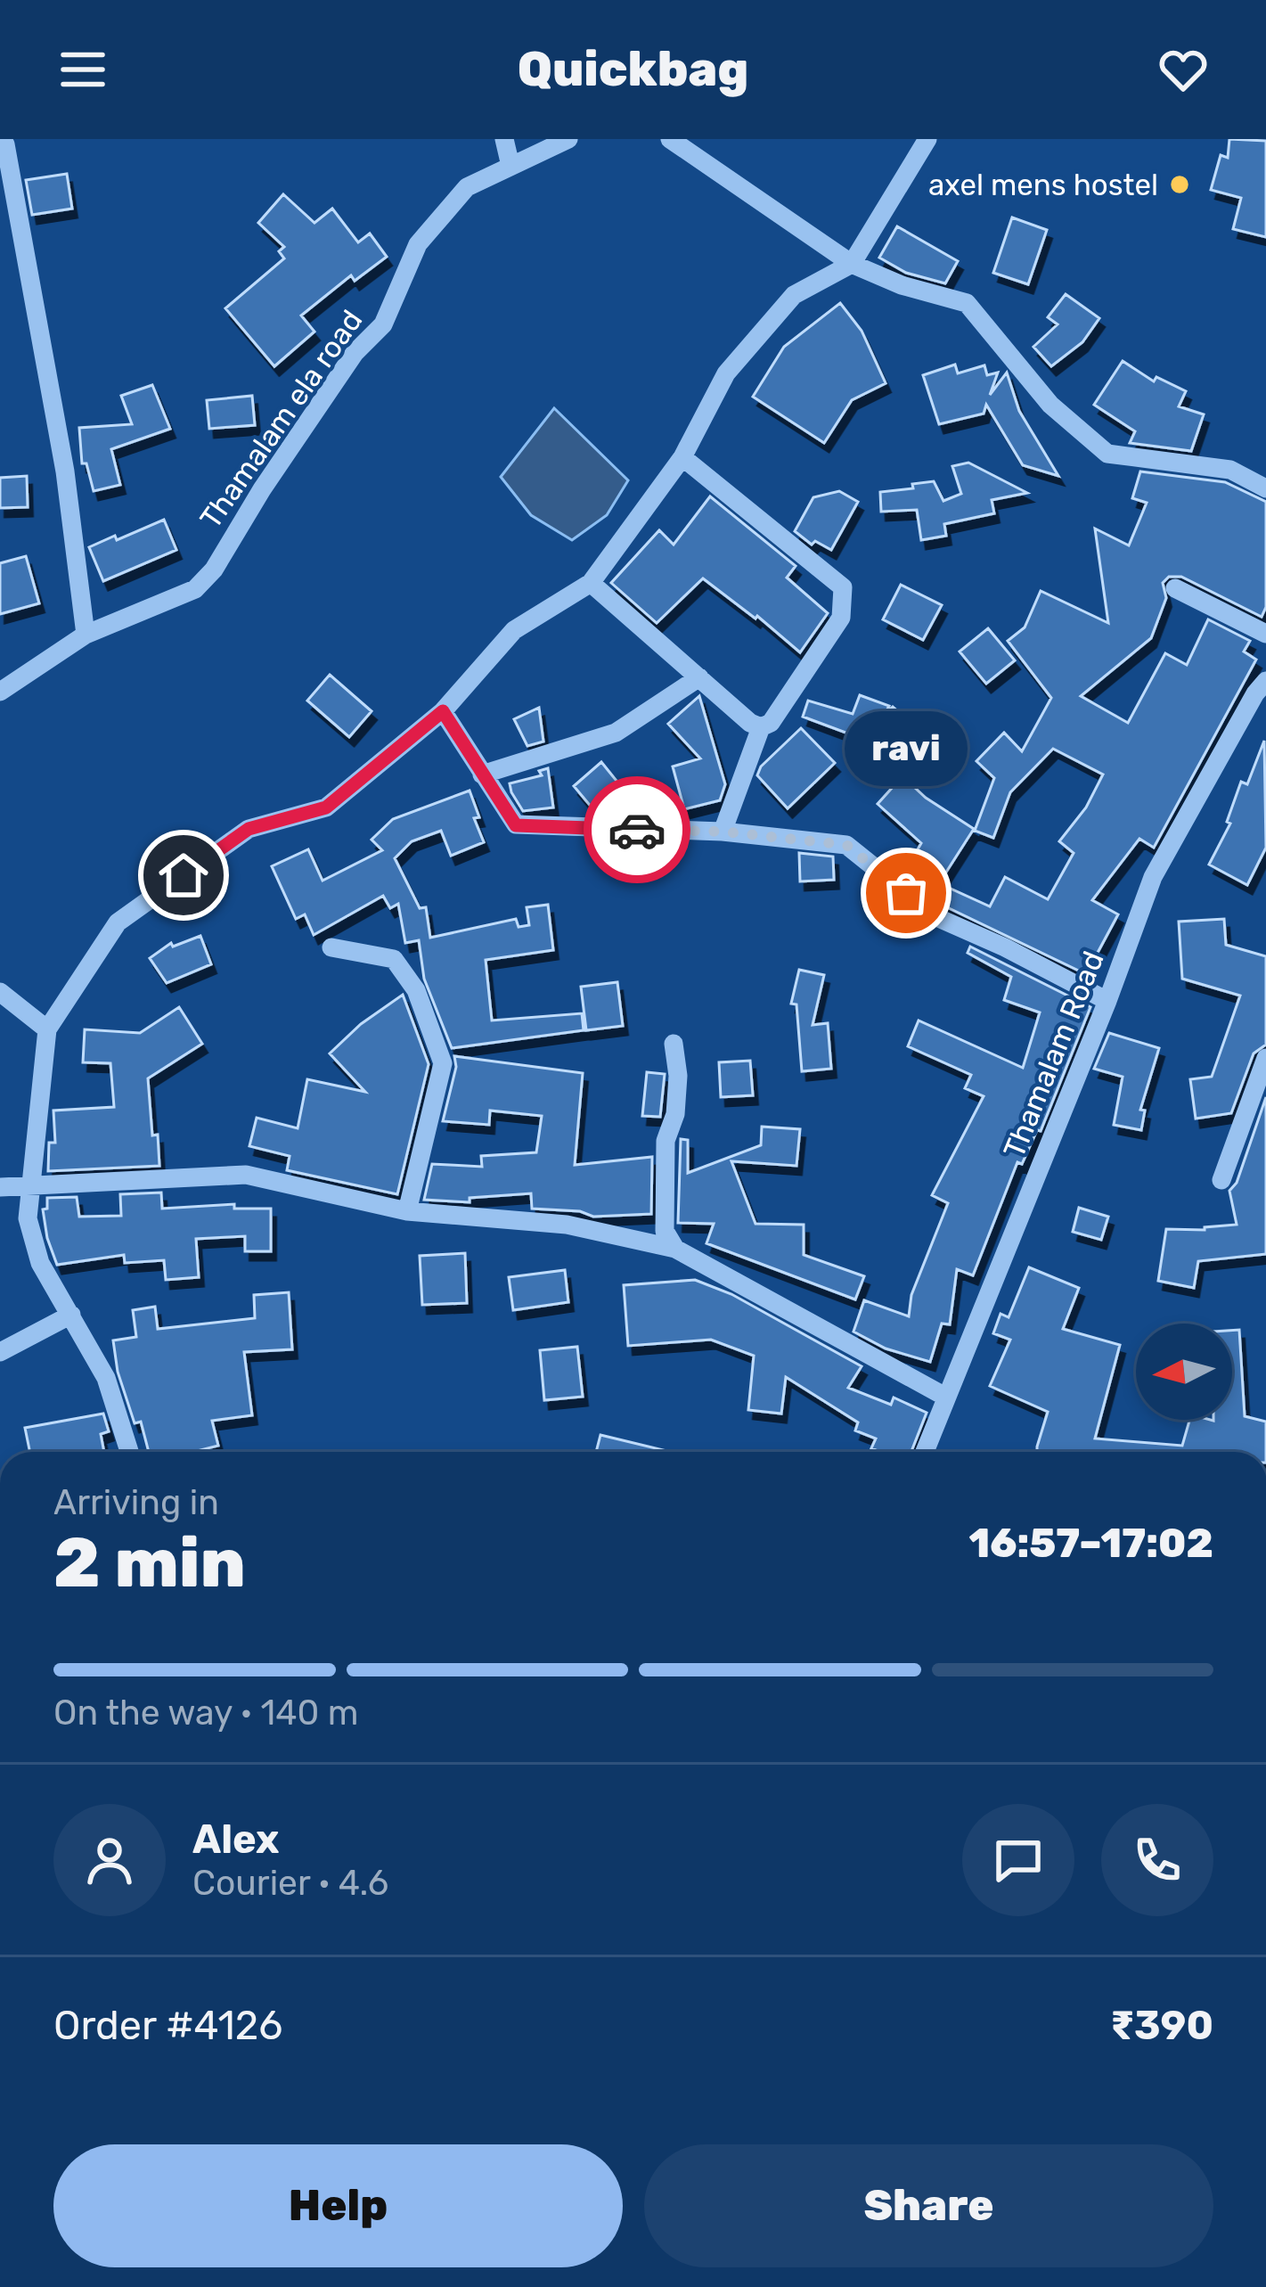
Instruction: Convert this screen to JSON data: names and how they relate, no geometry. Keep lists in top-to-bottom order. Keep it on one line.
{"streets":{"street":["Thamalam ela road","Thamalam Road"]},"places":["axel mens hostel","ravi"],"north":"left","page":{"header":"Quickbag","bubble":"ravi","heading":["2 min","Arriving in","16:57–17:02"],"panel":["Alex","Courier · 4.6","Order #4126","₹390"],"bar":"On the way · 140 m","buttons":["Help","Share"]}}
